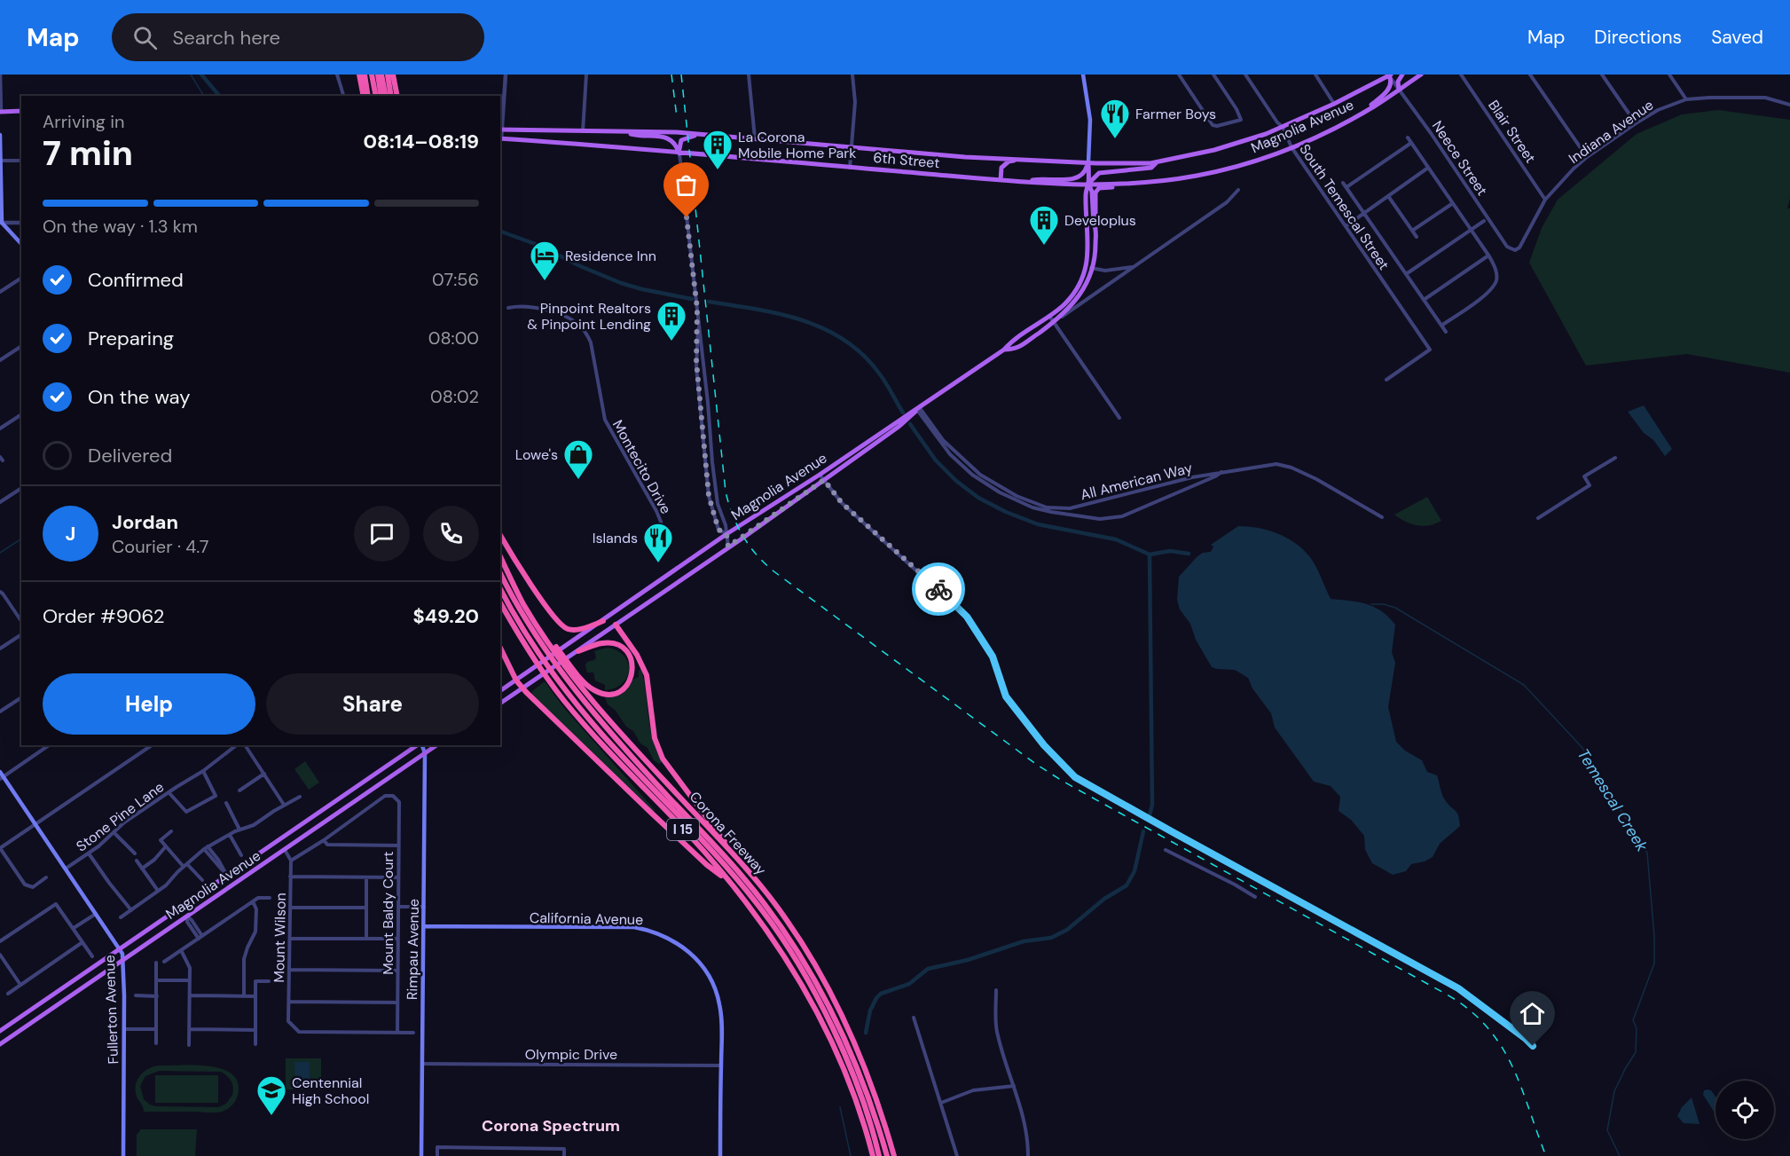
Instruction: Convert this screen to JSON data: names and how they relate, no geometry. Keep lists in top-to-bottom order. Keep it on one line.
{"streets":{"highway":["I 15","Corona Freeway"],"main road":["Magnolia Avenue","6th Street","California Avenue","Rimpau Avenue","Fullerton Avenue"],"street":["Blair Street","Indiana Avenue","Neece Street","South Temescal Street","Montecito Drive","All American Way","Stone Pine Lane","Mount Baldy Court","Mount Wilson","Olympic Drive"]},"crossings":[["Magnolia Avenue","Neece Street"],["Magnolia Avenue","6th Street"],["Magnolia Avenue","South Temescal Street"],["Magnolia Avenue","All American Way"],["Magnolia Avenue","Rimpau Avenue"],["Magnolia Avenue","Fullerton Avenue"],["Blair Street","Indiana Avenue"],["Indiana Avenue","Neece Street"],["Stone Pine Lane","Fullerton Avenue"],["Mount Baldy Court","Mount Wilson"],["California Avenue","Rimpau Avenue"],["California Avenue","Olympic Drive"],["Rimpau Avenue","Olympic Drive"]],"districts":["Corona Spectrum"],"water":["Temescal Creek"],"places":{"restaurant":["Farmer Boys","Islands"],"building":["La Corona Mobile Home Park","Developlus","Pinpoint Realtors & Pinpoint Lending"],"hotel":["Residence Inn"],"shop":["Lowe's"],"school or university":["Centennial High School"]},"page":{"header":"Map","search":"Search here","nav":["Map","Directions","Saved"],"heading":["7 min","Arriving in","08:14–08:19"],"panel":["Jordan","Courier · 4.7","Order #9062","$49.20"],"bar":"On the way · 1.3 km","list":[["Confirmed","07:56"],["Preparing","08:00"],["On the way","08:02"],"Delivered"],"round":"J","buttons":["Help","Share"]}}
